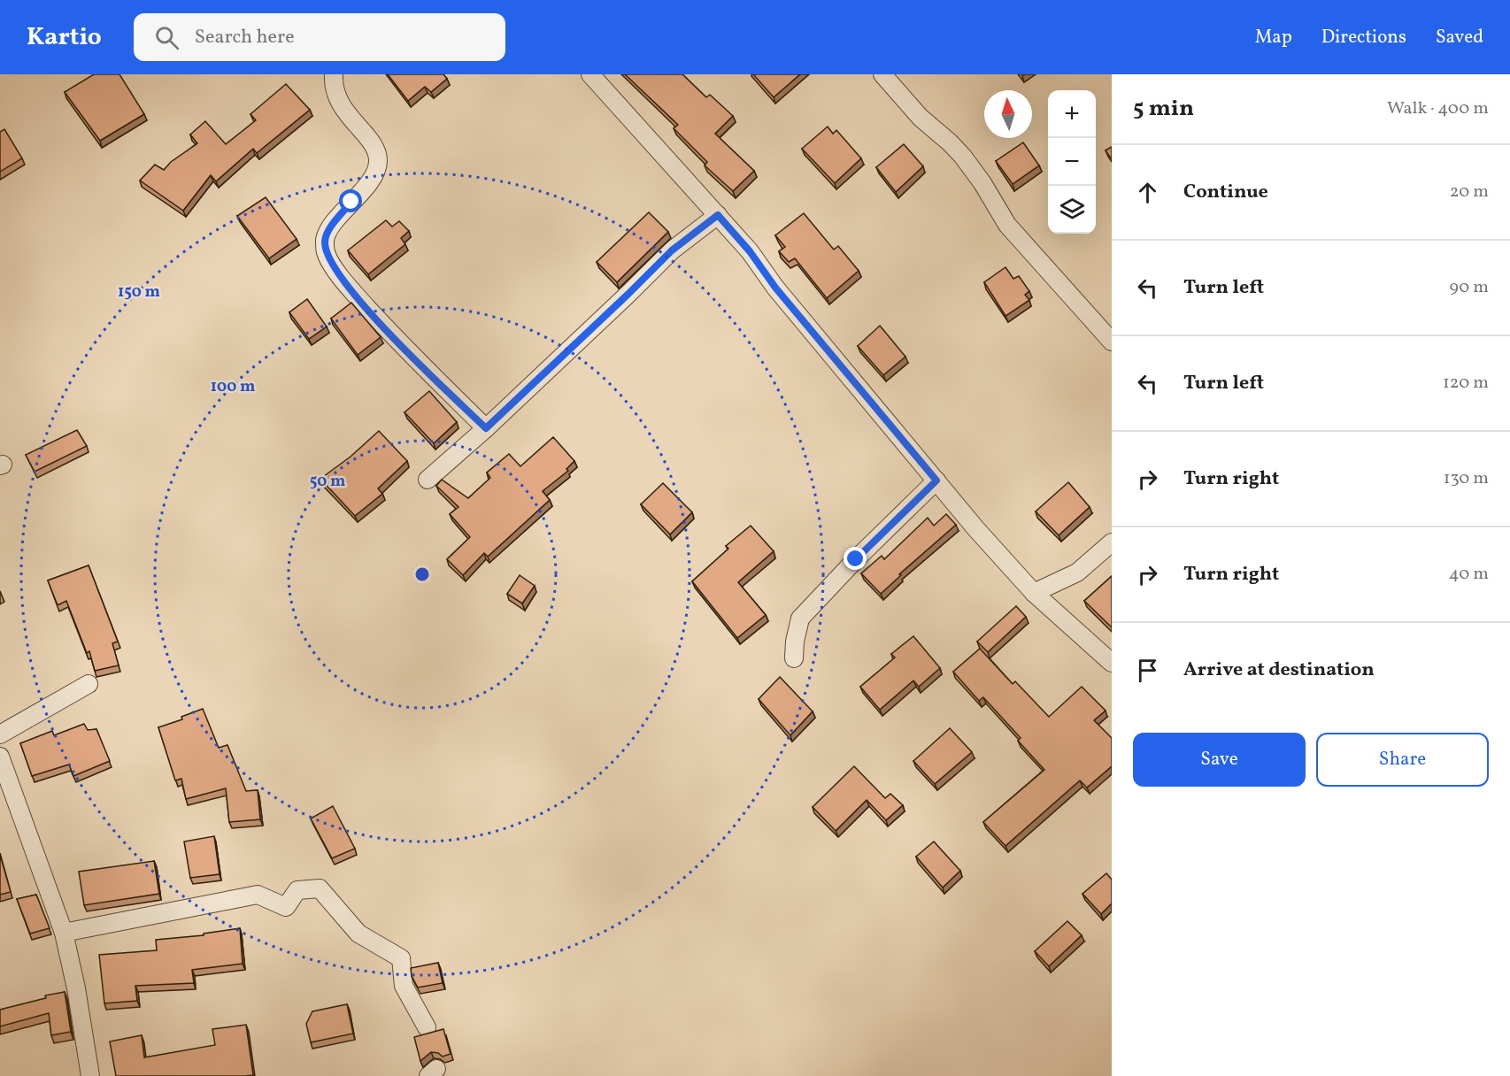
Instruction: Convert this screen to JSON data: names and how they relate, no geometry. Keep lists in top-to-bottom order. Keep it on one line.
{"north":"top","page":{"header":"Kartio","search":"Search here","nav":["Map","Directions","Saved"],"heading":["5 min","Walk · 400 m"],"map_buttons":["+","−"],"list":[["Continue","20 m"],["Turn left","90 m"],["Turn left","120 m"],["Turn right","130 m"],["Turn right","40 m"],"Arrive at destination"],"buttons":["Save","Share"]},"rings":["150 m","100 m","50 m"]}
